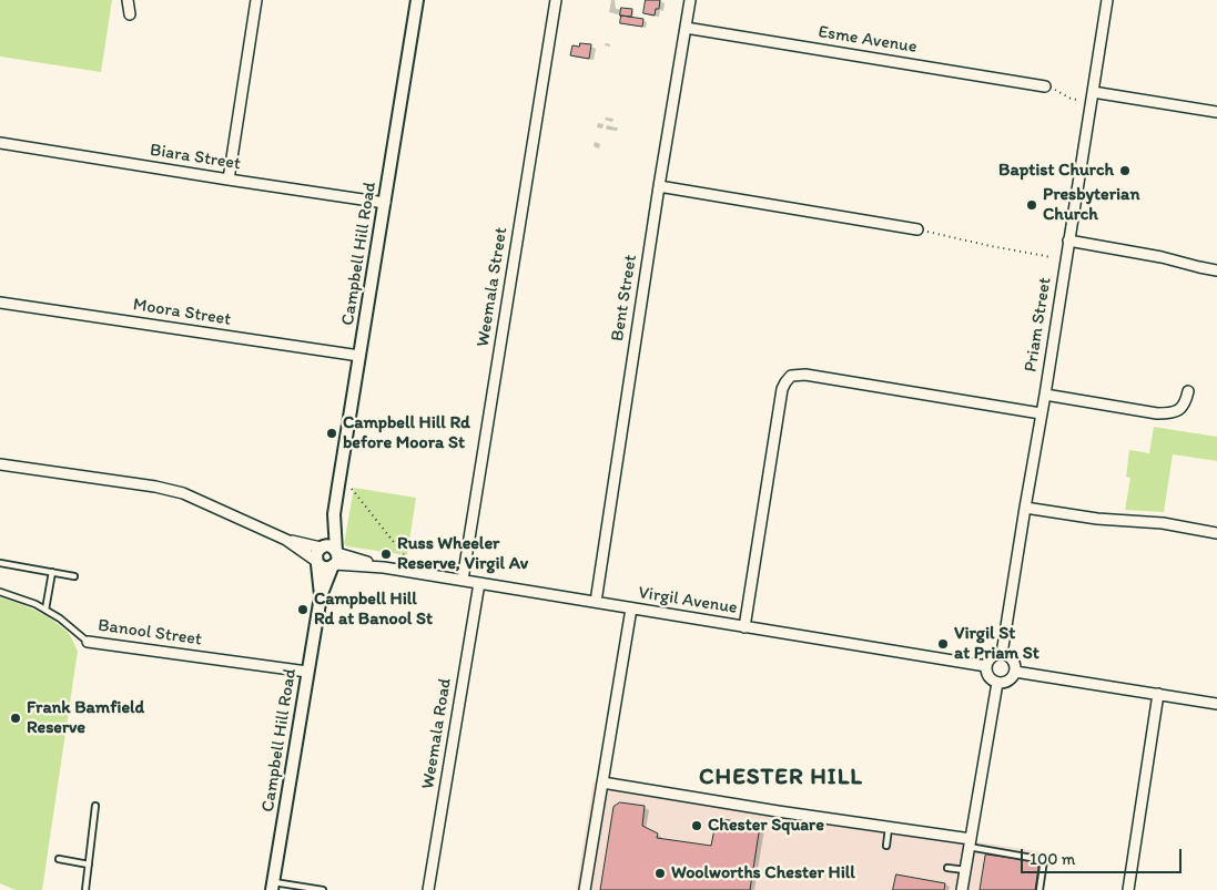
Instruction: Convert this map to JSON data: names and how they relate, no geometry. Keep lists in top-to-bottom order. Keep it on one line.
{"streets":{"street":["Esme Avenue","Biara Street","Campbell Hill Road","Weemala Street","Bent Street","Moora Street","Priam Street","Virgil Avenue","Banool Street","Weemala Road"]},"crossings":[["Esme Avenue","Bent Street"],["Biara Street","Campbell Hill Road"],["Campbell Hill Road","Moora Street"],["Campbell Hill Road","Virgil Avenue"],["Campbell Hill Road","Banool Street"],["Weemala Street","Virgil Avenue"],["Bent Street","Virgil Avenue"],["Priam Street","Virgil Avenue"],["Virgil Avenue","Weemala Road"]],"districts":["CHESTER HILL"],"places":["Baptist Church","Presbyterian Church","Campbell Hill Rd before Moora St","Russ Wheeler Reserve, Virgil Av","Campbell Hill Rd at Banool St","Virgil St at Priam St","Frank Bamfield Reserve","Chester Square","Woolworths Chester Hill"],"scale_bar":"100 m"}
